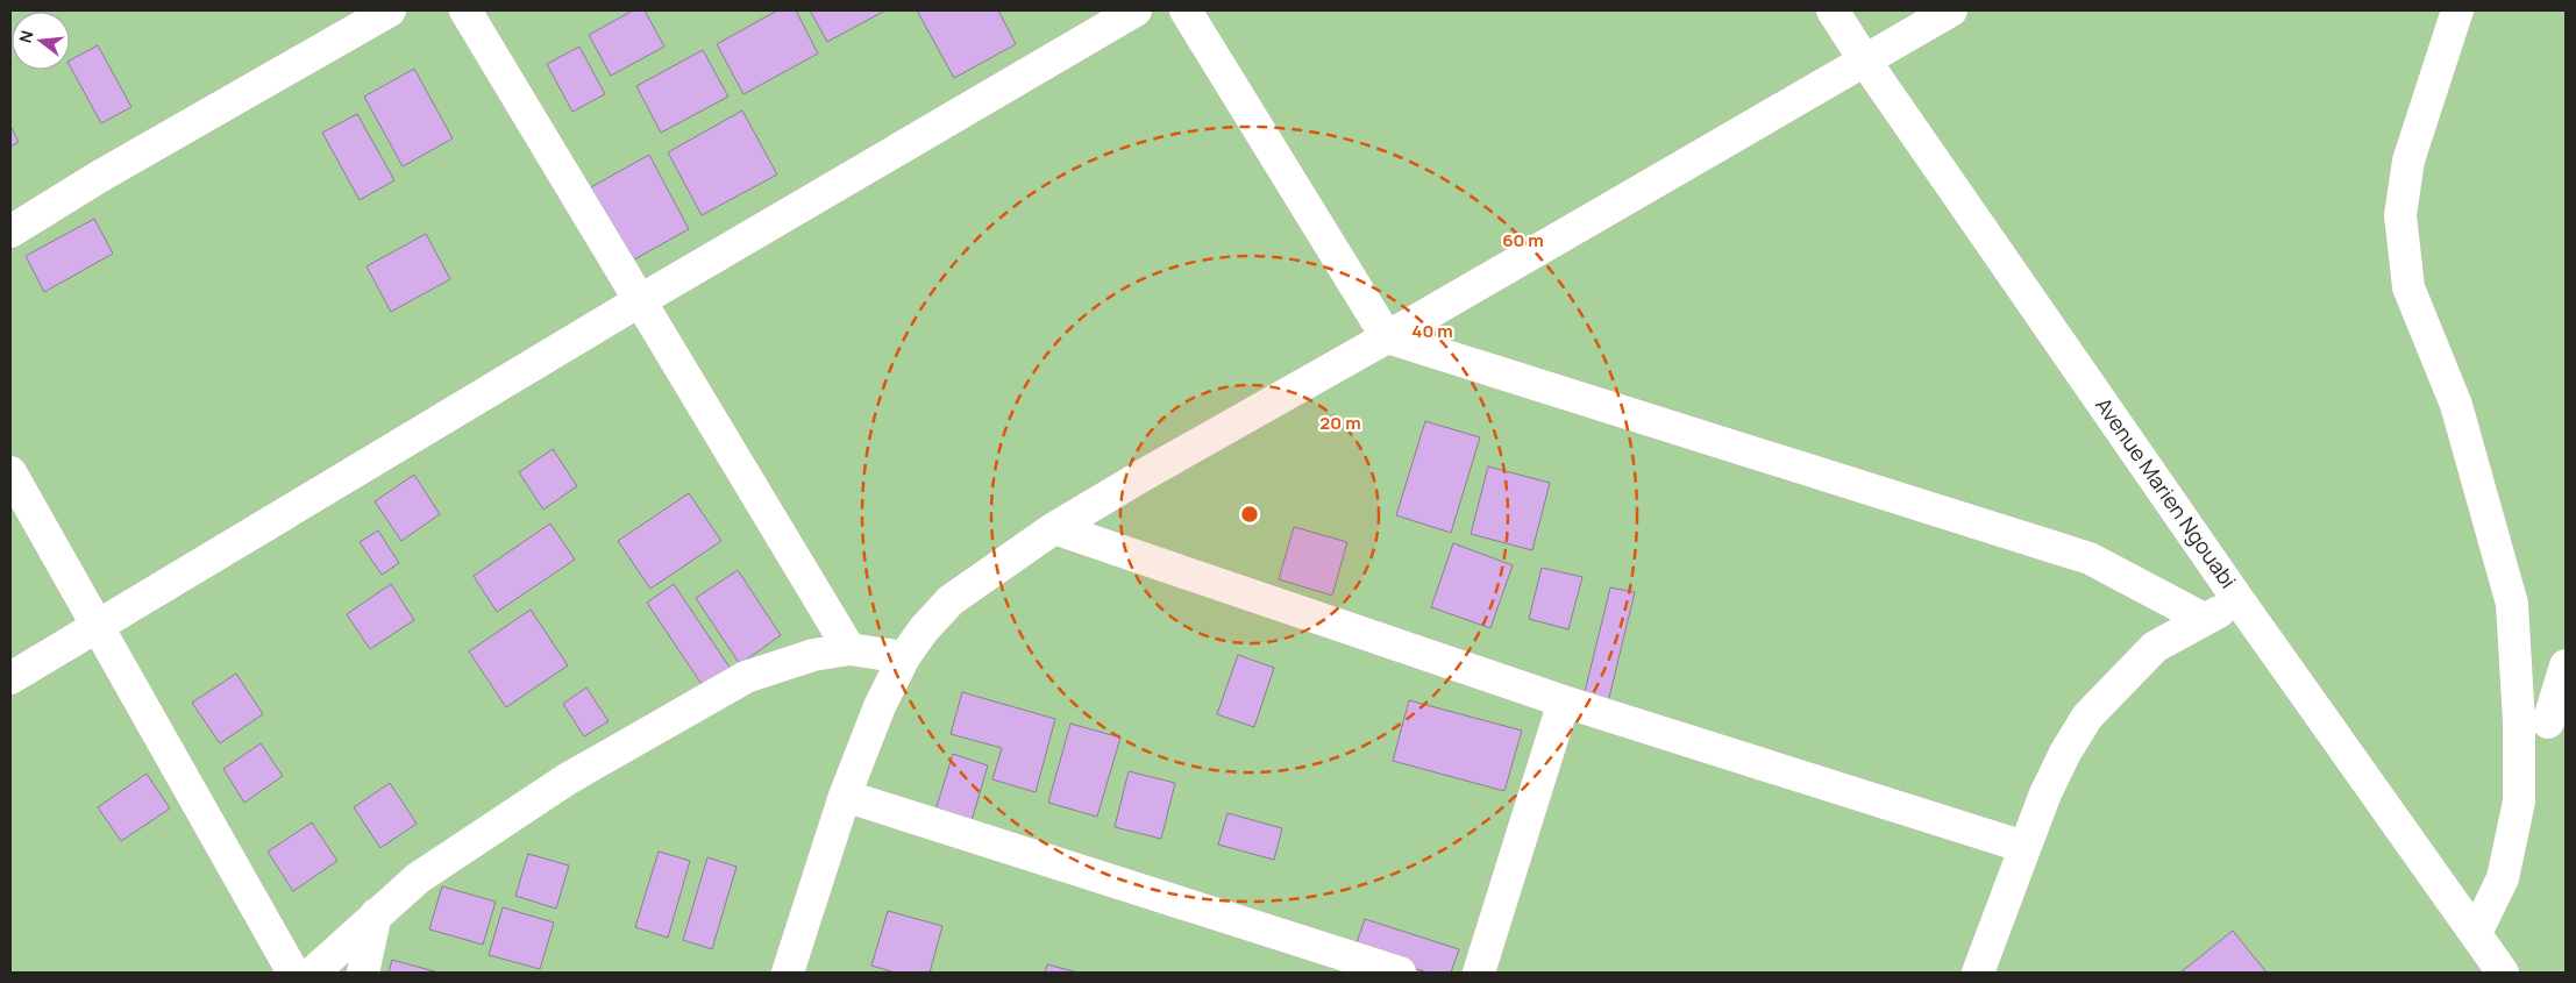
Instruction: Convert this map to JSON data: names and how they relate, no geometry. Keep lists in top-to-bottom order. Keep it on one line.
{"streets":{"street":["Avenue Marien Ngouabi"]},"north":"left","rings":["60 m","40 m","20 m"]}
